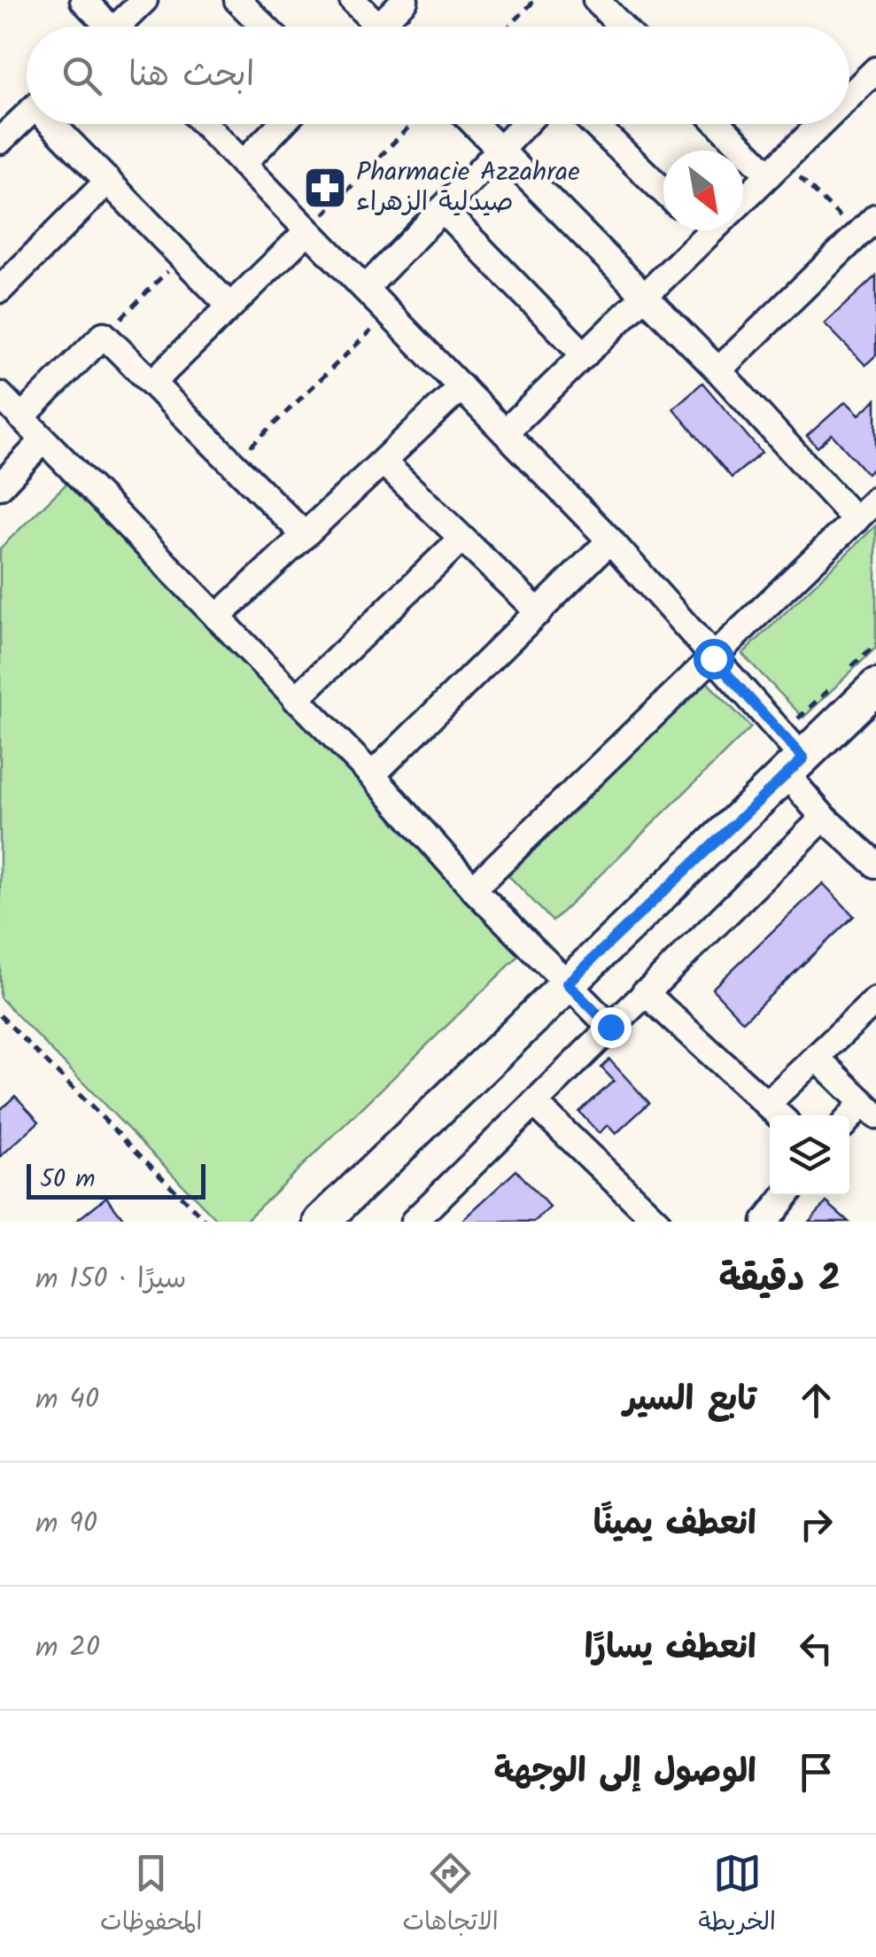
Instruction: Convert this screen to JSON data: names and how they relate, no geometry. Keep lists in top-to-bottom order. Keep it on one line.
{"places":{"pharmacy":["Pharmacie Azzahrae صيدلية الزهراء"]},"scale_bar":"50 m","north":"bottom right","page":{"search":"ابحث هنا","scale":"50 m","heading":["2 دقيقة","سيرًا · 150 m"],"list":[["تابع السير","40 m"],["انعطف يمينًا","90 m"],["انعطف يسارًا","20 m"],"الوصول إلى الوجهة"],"nav":["الخريطة","الاتجاهات","المحفوظات"]}}
